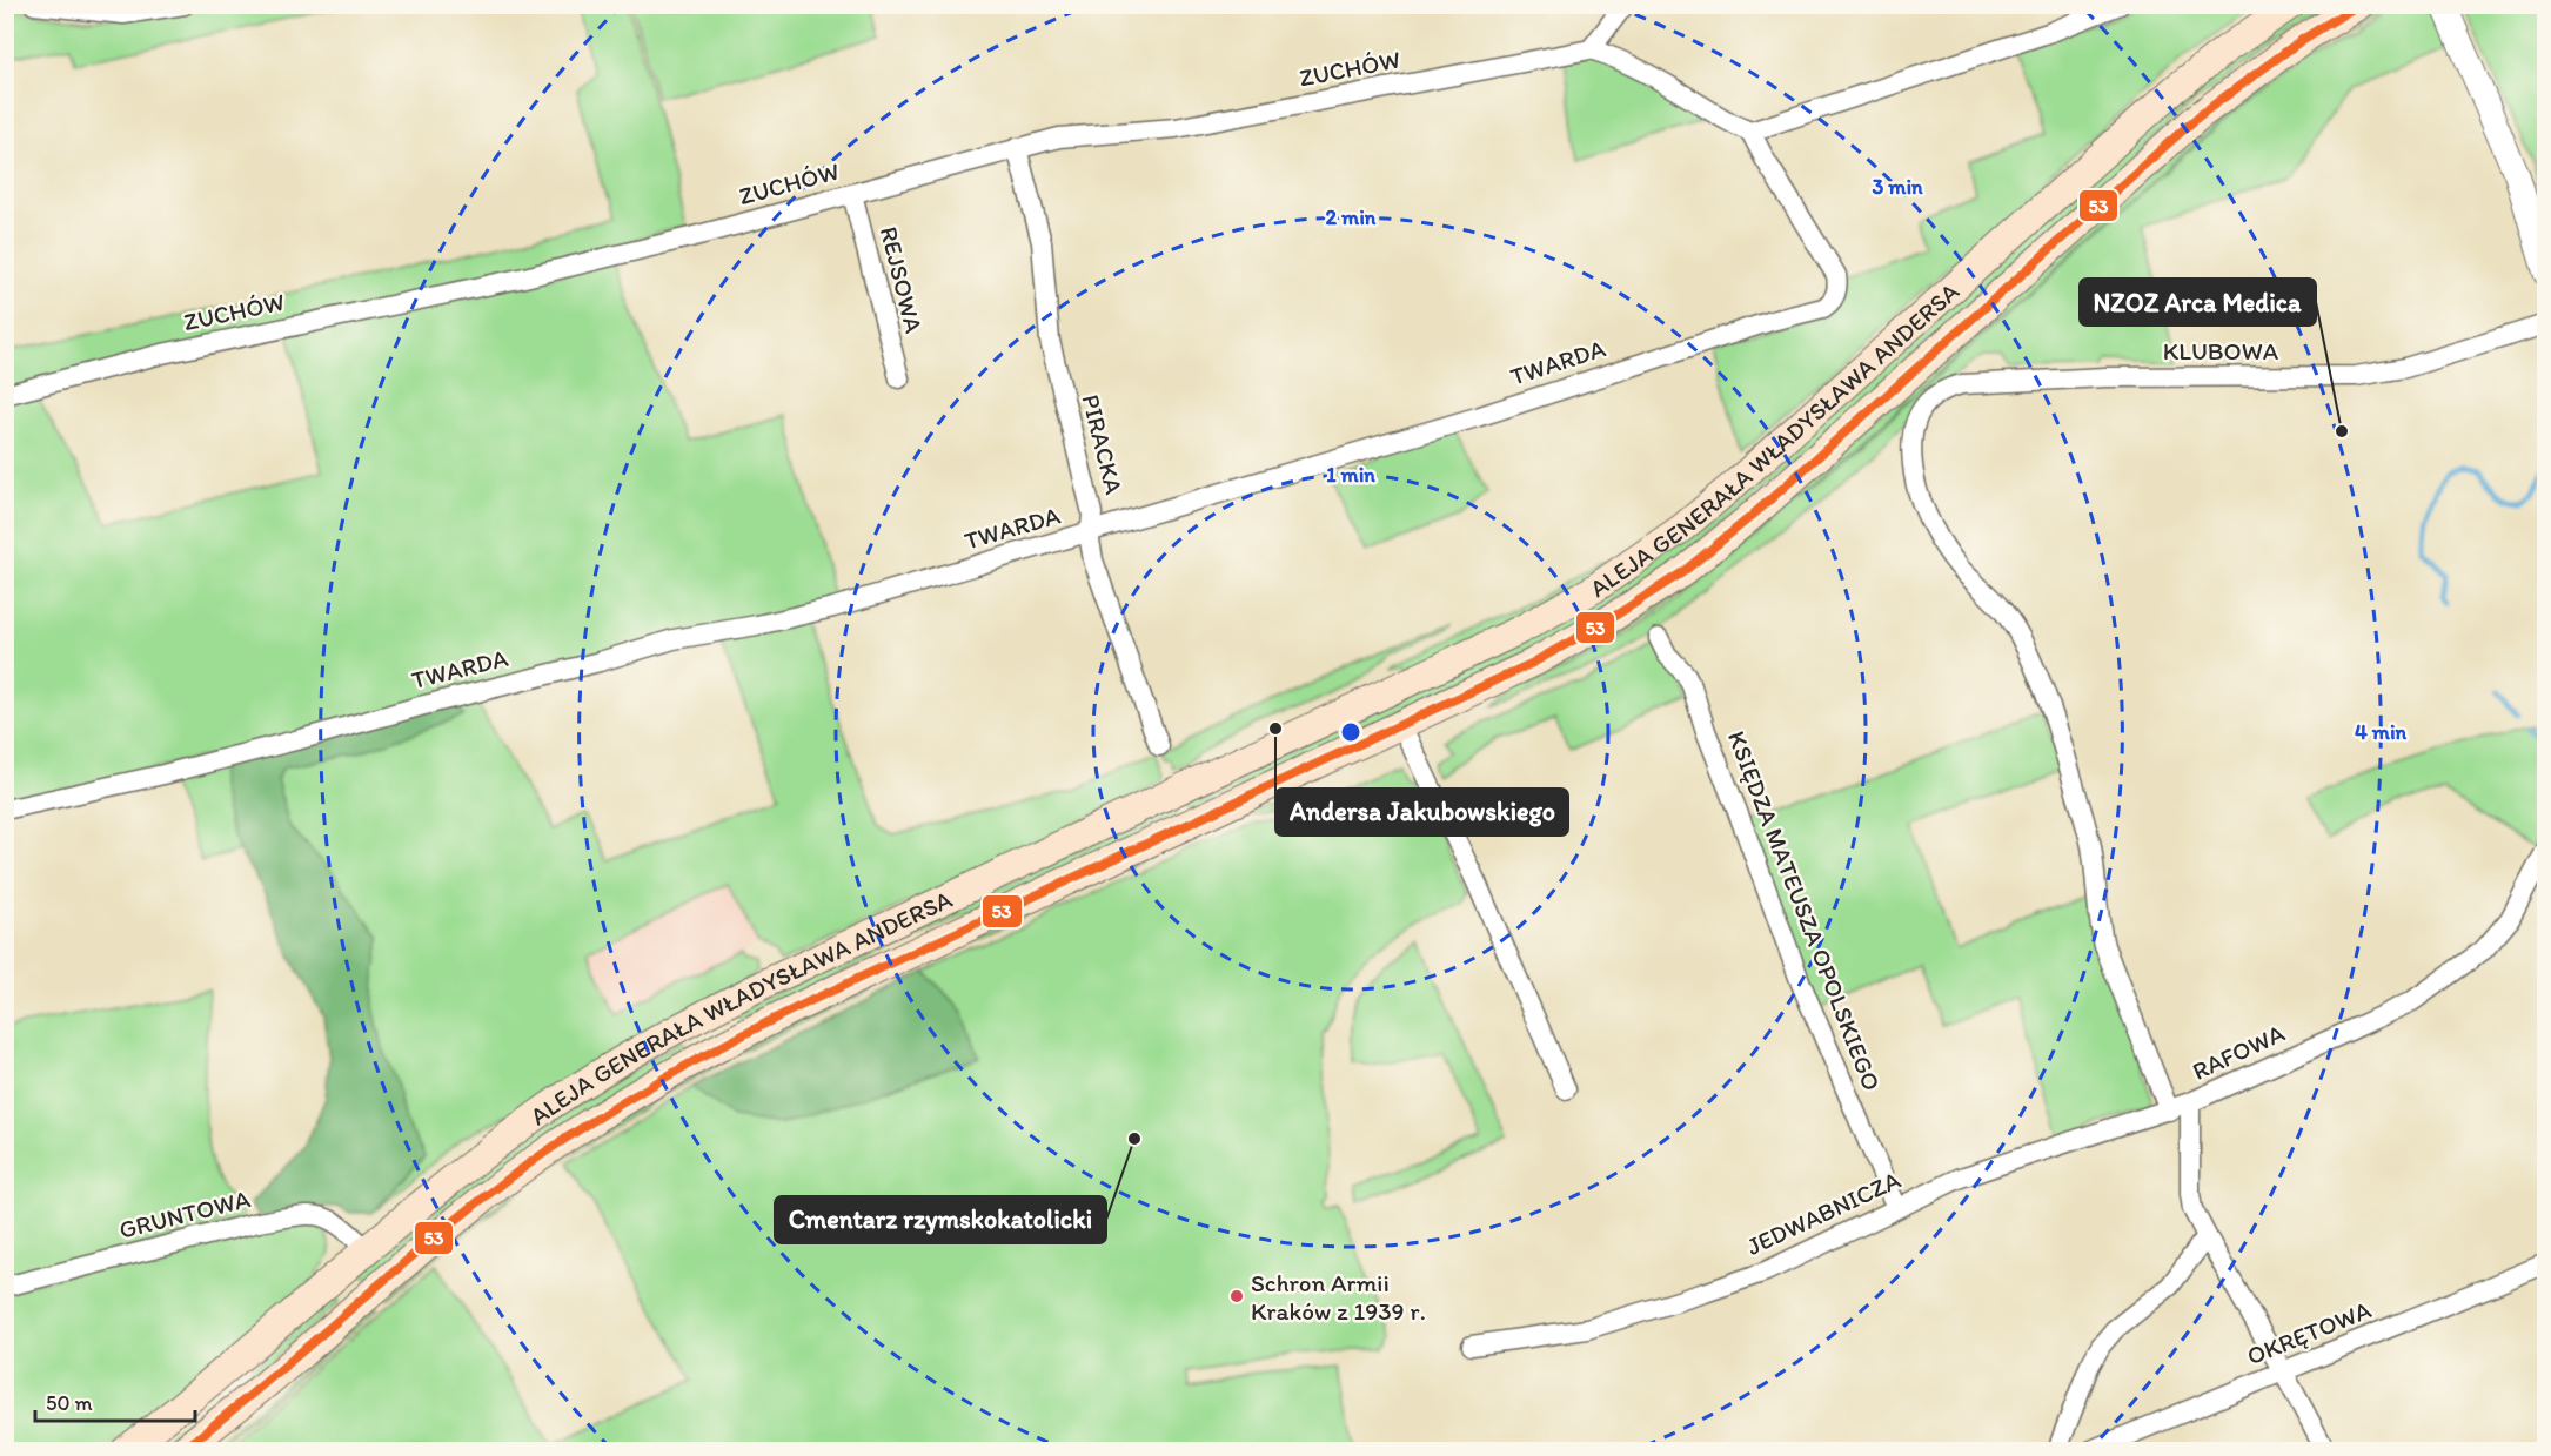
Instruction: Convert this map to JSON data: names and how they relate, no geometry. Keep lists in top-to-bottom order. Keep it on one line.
{"streets":{"main road":["ALEJA GENERAŁA WŁADYSŁAWA ANDERSA"],"street":["ZUCHÓW","REJSOWA","KLUBOWA","TWARDA","PIRACKA","KSIĘDZA MATEUSZA OPOLSKIEGO","RAFOWA","JEDWABNICZA","GRUNTOWA","OKRĘTOWA"]},"crossings":[["ZUCHÓW","REJSOWA"],["ZUCHÓW","TWARDA"],["ZUCHÓW","PIRACKA"],["KLUBOWA","JEDWABNICZA"],["TWARDA","PIRACKA"],["ALEJA GENERAŁA WŁADYSŁAWA ANDERSA","GRUNTOWA"],["KSIĘDZA MATEUSZA OPOLSKIEGO","JEDWABNICZA"],["RAFOWA","JEDWABNICZA"],["RAFOWA","OKRĘTOWA"]],"places":["NZOZ Arca Medica","Andersa Jakubowskiego","Cmentarz rzymskokatolicki","Schron Armii Kraków z 1939 r."],"lines":["transit line 53"],"scale_bar":"50 m","rings":["3 min","2 min","1 min","4 min"]}
